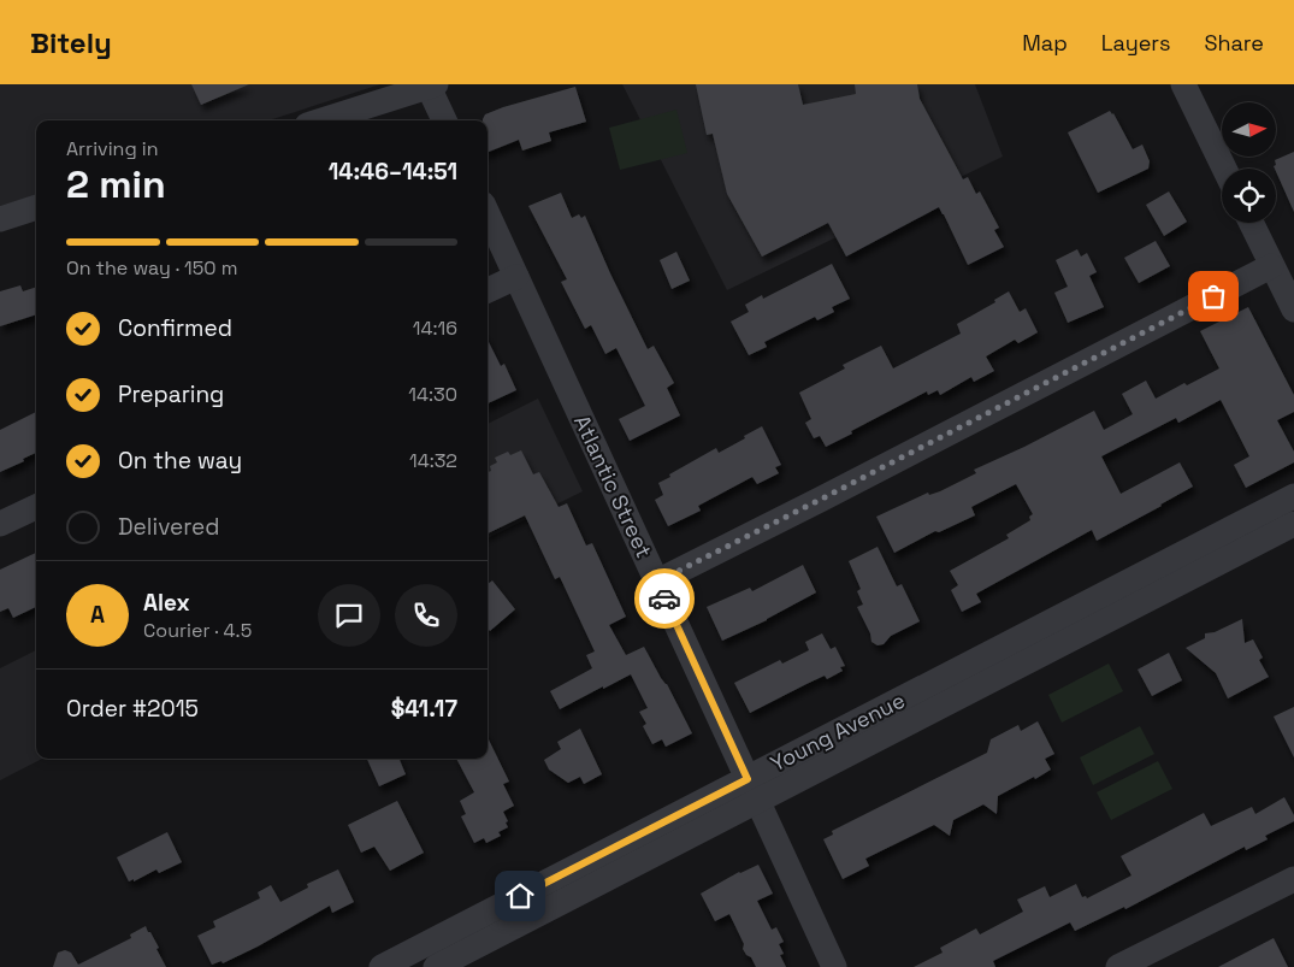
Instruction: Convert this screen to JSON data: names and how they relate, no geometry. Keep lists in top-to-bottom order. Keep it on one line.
{"streets":{"street":["Atlantic Street","Young Avenue"]},"crossings":[["Atlantic Street","Young Avenue"]],"north":"right","page":{"header":"Bitely","nav":["Map","Layers","Share"],"heading":["2 min","Arriving in","14:46–14:51"],"panel":["Alex","Courier · 4.5","Order #2015","$41.17"],"bar":"On the way · 150 m","list":[["Confirmed","14:16"],["Preparing","14:30"],["On the way","14:32"],"Delivered"],"round":"A"}}
